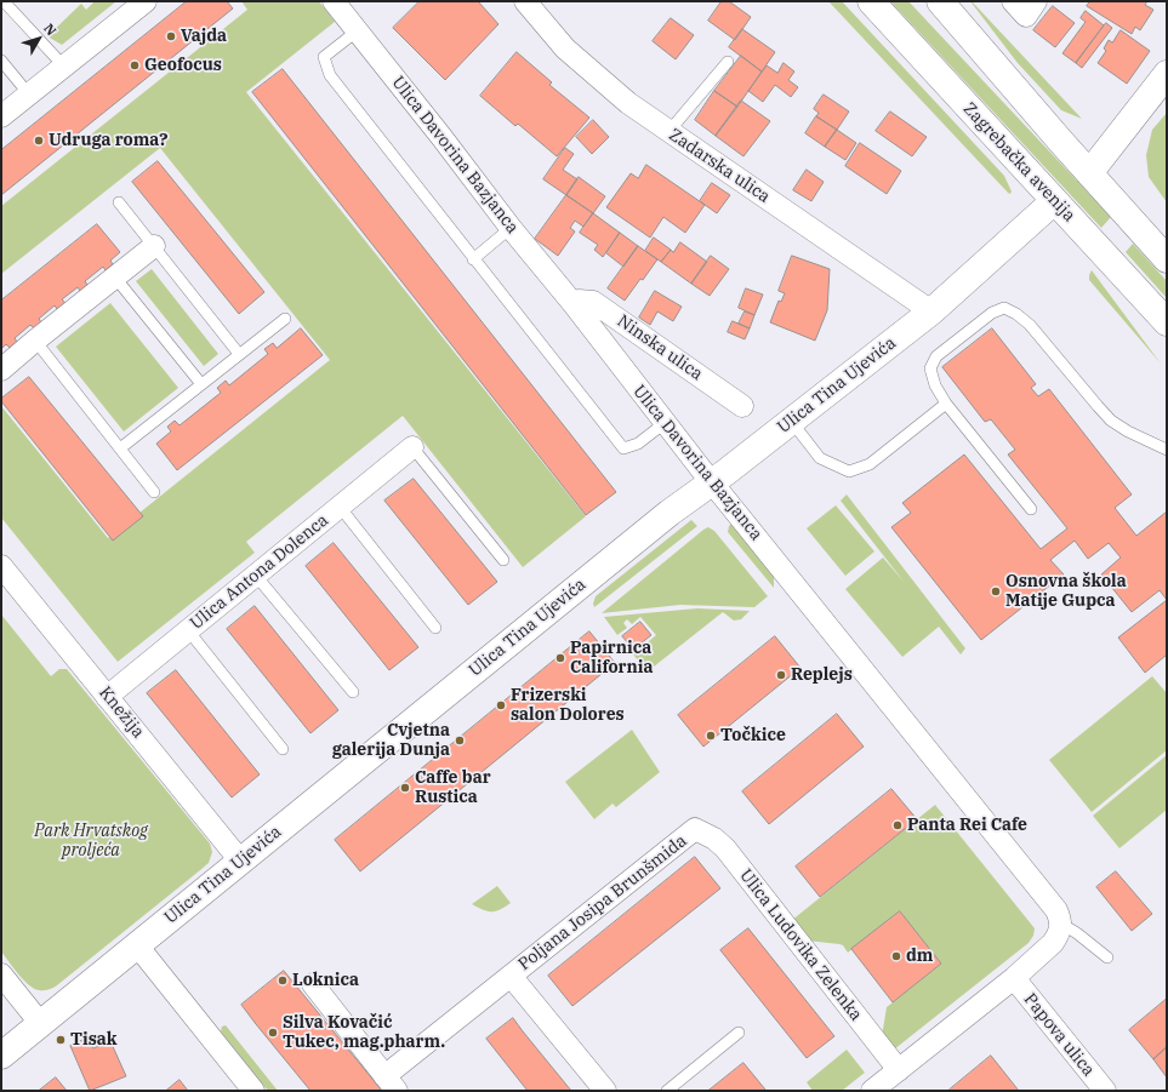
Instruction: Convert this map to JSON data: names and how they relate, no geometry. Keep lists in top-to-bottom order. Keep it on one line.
{"streets":{"street":["Ulica Davorina Bazjanca","Zagrebačka avenija","Zadarska ulica","Ninska ulica","Ulica Tina Ujevića","Ulica Antona Dolenca","Knežija","Poljana Josipa Brunšmida","Ulica Ludovika Zelenka","Papova ulica"]},"crossings":[["Ulica Davorina Bazjanca","Ninska ulica"],["Ulica Davorina Bazjanca","Ulica Tina Ujevića"],["Zagrebačka avenija","Ulica Tina Ujevića"],["Zadarska ulica","Ulica Tina Ujevića"],["Ulica Tina Ujevića","Knežija"],["Ulica Antona Dolenca","Knežija"],["Poljana Josipa Brunšmida","Ulica Ludovika Zelenka"]],"parks":["Park Hrvatskog proljeća"],"places":["Vajda","Geofocus","Udruga roma?","Osnovna škola Matije Gupca","Papirnica California","Replejs","Frizerski salon Dolores","Točkice","Cvjetna galerija Dunja","Caffe bar Rustica","Panta Rei Cafe","dm","Loknica","Silva Kovačić Tukec, mag.pharm.","Tisak"],"north":"top right"}
